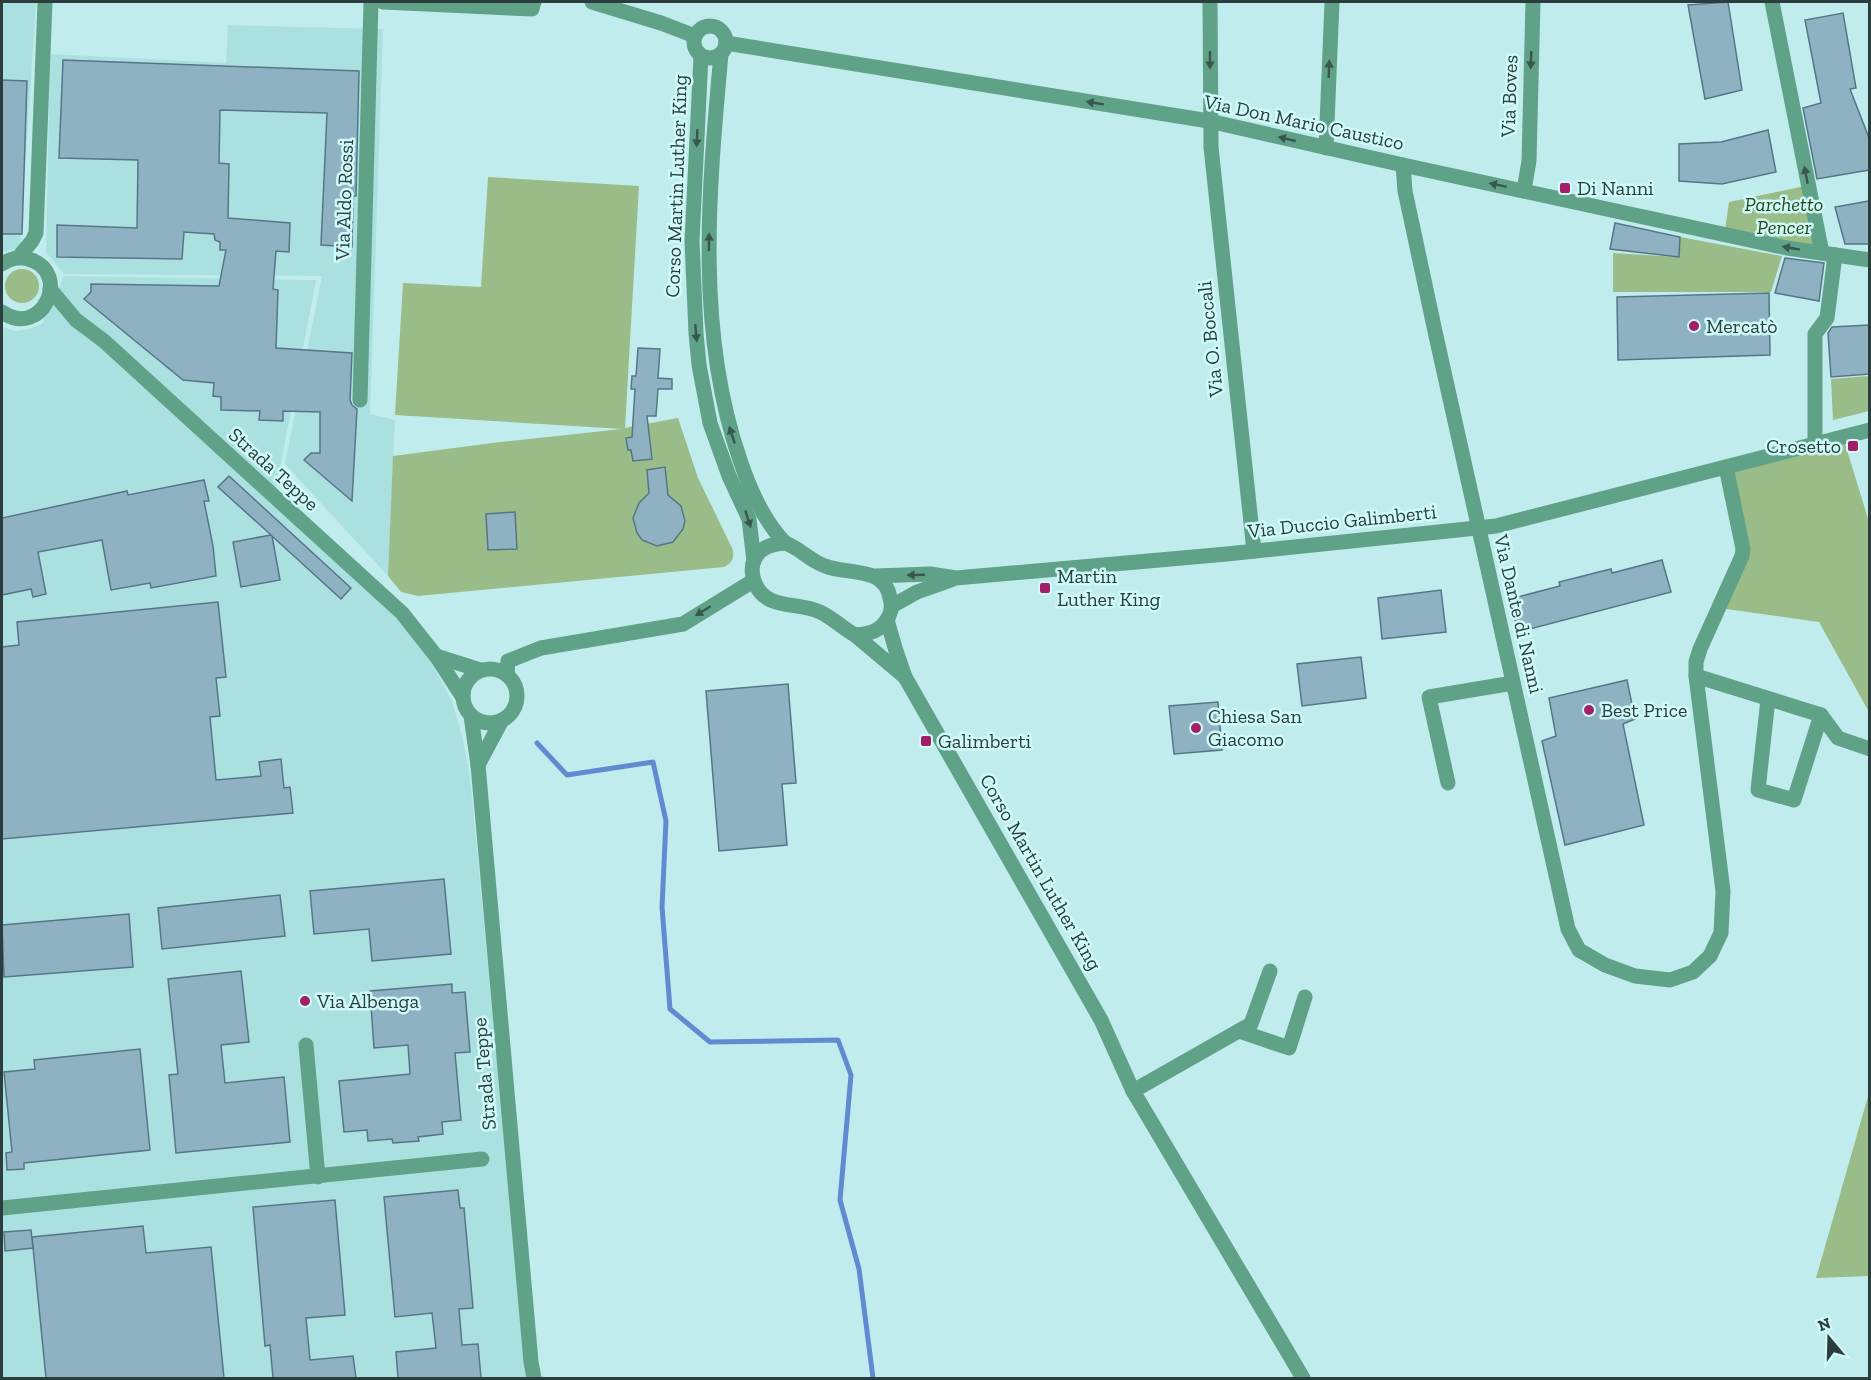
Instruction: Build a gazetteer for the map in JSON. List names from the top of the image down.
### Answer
{
  "streets": {
    "street": [
      "Via Boves",
      "Via Don Mario Caustico",
      "Corso Martin Luther King",
      "Via Aldo Rossi",
      "Via O. Boccali",
      "Strada Teppe",
      "Via Duccio Galimberti",
      "Via Dante di Nanni"
    ]
  },
  "crossings": [
    ["Via Boves", "Via Don Mario Caustico"],
    ["Via Don Mario Caustico", "Corso Martin Luther King"],
    ["Via Don Mario Caustico", "Via O. Boccali"],
    ["Via Don Mario Caustico", "Via Dante di Nanni"],
    ["Corso Martin Luther King", "Via Duccio Galimberti"],
    ["Via O. Boccali", "Via Duccio Galimberti"],
    ["Via Duccio Galimberti", "Via Dante di Nanni"]
  ],
  "one_way": ["Via Boves", "Via Don Mario Caustico"],
  "parks": ["Parchetto Pencer"],
  "places": {
    "transit": [
      "Di Nanni",
      "Crosetto",
      "Martin Luther King",
      "Galimberti"
    ],
    "other": [
      "Mercatò",
      "Best Price",
      "Chiesa San Giacomo",
      "Via Albenga"
    ]
  },
  "north": "top"
}
